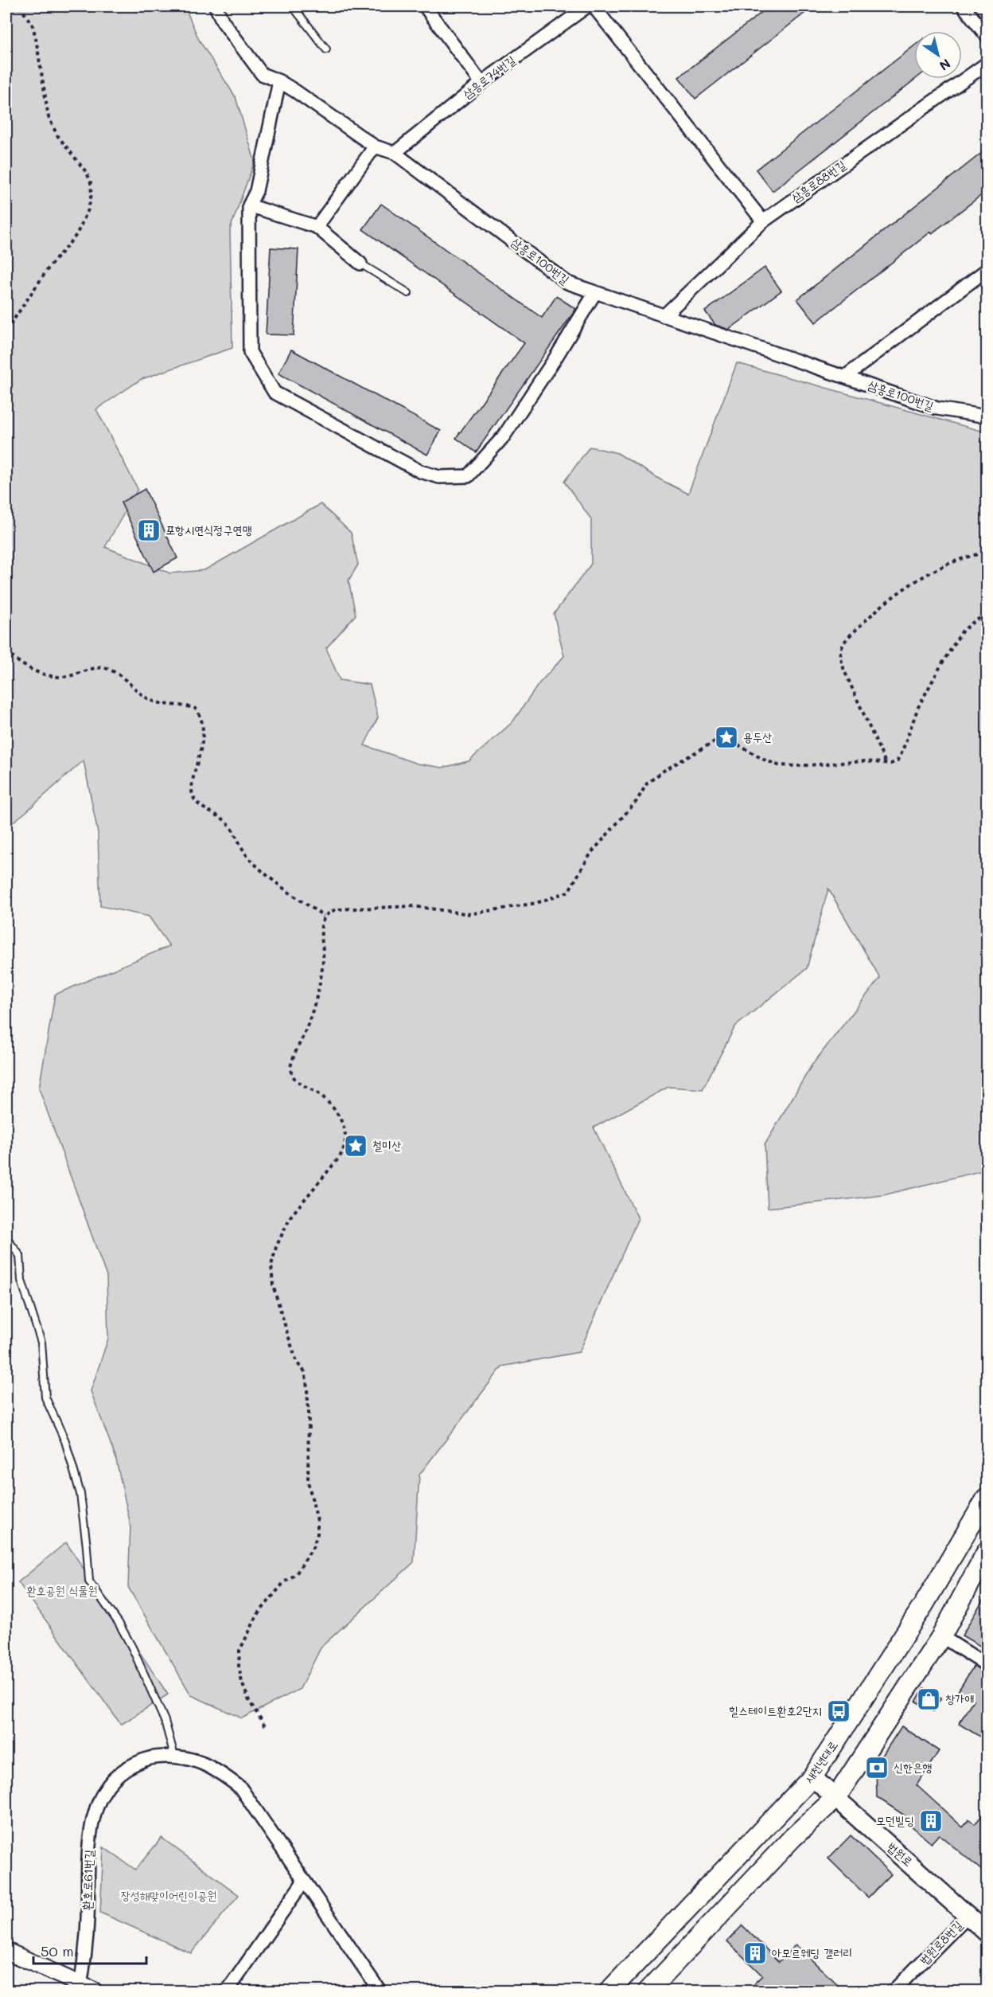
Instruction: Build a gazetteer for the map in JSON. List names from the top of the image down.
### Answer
{
  "streets": {
    "main road": ["새천년대로", "법원로"],
    "street": [
      "삼흥로74번길",
      "삼흥로88번길",
      "삼흥로100번길",
      "환호로61번길",
      "법원로8번길"
    ]
  },
  "crossings": [
    ["삼흥로74번길", "삼흥로100번길"],
    ["삼흥로88번길", "삼흥로100번길"],
    ["새천년대로", "법원로"],
    ["법원로", "법원로8번길"]
  ],
  "parks": ["환호공원 식물원", "장성해맞이어린이공원"],
  "places": {
    "building": ["포항시연식정구연맹", "모던빌딩", "아모르웨딩 갤러리"],
    "place": ["용두산", "철미산"],
    "shop": ["창가애"],
    "bus stop": ["힐스테이트환호2단지"],
    "bank": ["신한은행"]
  },
  "scale_bar": "50 m",
  "north": "bottom right"
}
